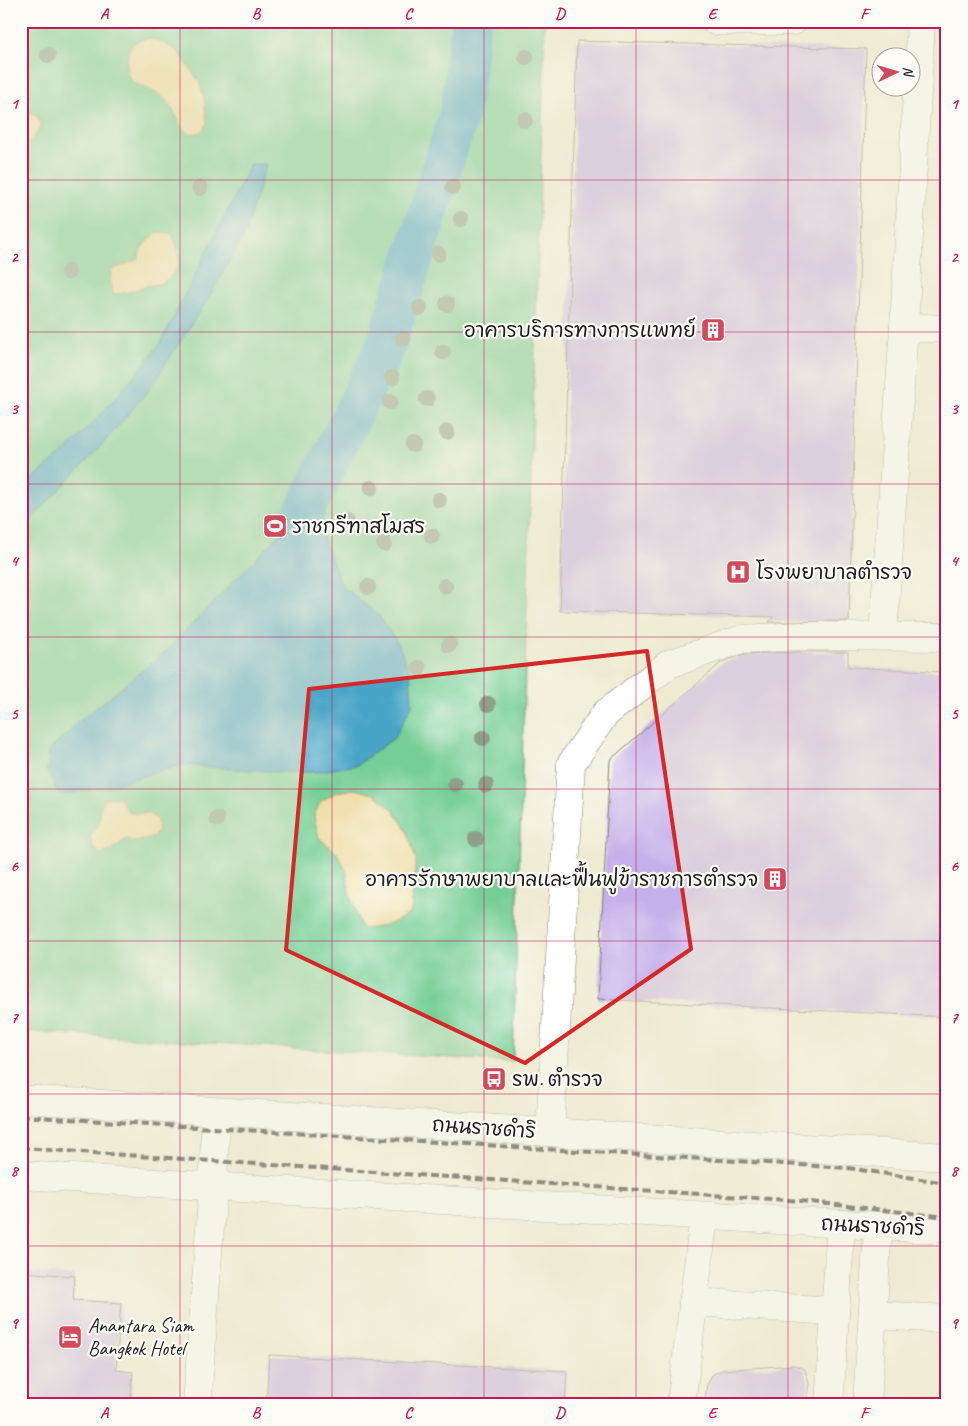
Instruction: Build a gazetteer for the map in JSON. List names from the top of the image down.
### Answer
{
  "streets": {
    "main road": ["ถนนราชดำริ"]
  },
  "places": {
    "building": ["อาคารบริการทางการแพทย์", "อาคารรักษาพยาบาลและฟื้นฟูข้าราชการตำรวจ"],
    "sports": ["ราชกรีฑาสโมสร"],
    "hospital": ["โรงพยาบาลตำรวจ"],
    "bus stop": ["รพ. ตำรวจ"],
    "hotel": ["Anantara Siam Bangkok Hotel"]
  },
  "north": "right",
  "grid": {
    "columns": [
      "A",
      "B",
      "C",
      "D",
      "E",
      "F"
    ],
    "rows": [
      "1",
      "2",
      "3",
      "4",
      "5",
      "6",
      "7",
      "8",
      "9"
    ]
  }
}
